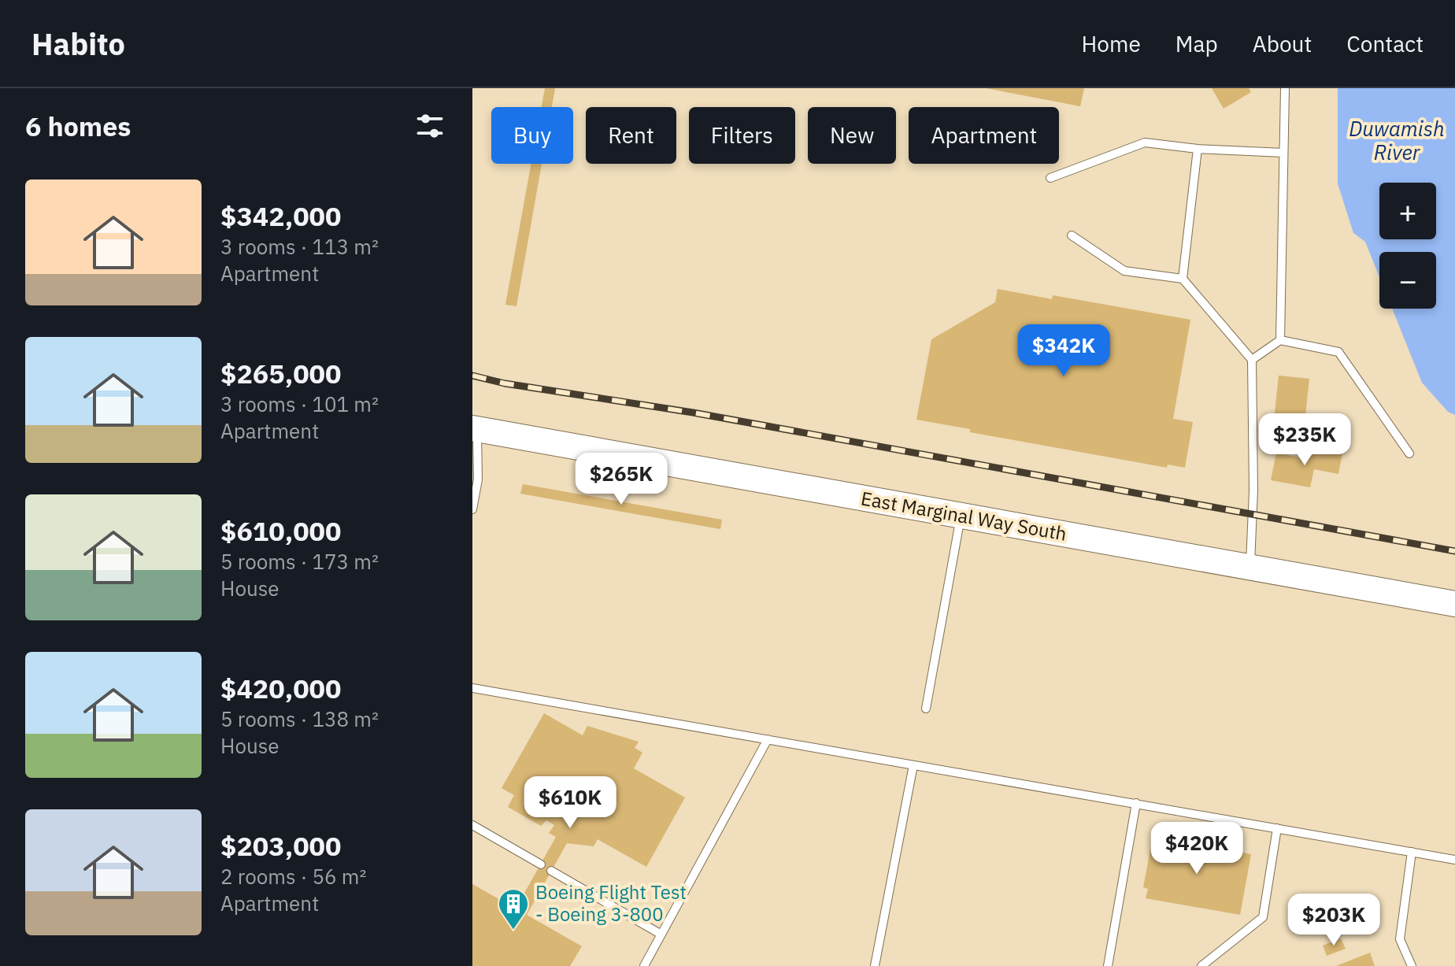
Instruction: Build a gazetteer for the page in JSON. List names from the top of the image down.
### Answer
{
  "streets": {
    "main road": ["East Marginal Way South"]
  },
  "water": ["Duwamish River"],
  "places": {
    "building": ["Boeing Flight Test - Boeing 3-800"]
  },
  "page": {
    "header": "Habito",
    "nav": [
      "Home",
      "Map",
      "About",
      "Contact"
    ],
    "heading": "6 homes",
    "chip": [
      "Buy",
      "Rent",
      "Filters",
      "New",
      "Apartment"
    ],
    "list": [
      {
        "name": "$342,000",
        "note": "3 rooms · 113 m² · Apartment"
      },
      {
        "name": "$265,000",
        "note": "3 rooms · 101 m² · Apartment"
      },
      {
        "name": "$610,000",
        "note": "5 rooms · 173 m² · House"
      },
      {
        "name": "$420,000",
        "note": "5 rooms · 138 m² · House"
      },
      {
        "name": "$203,000",
        "note": "2 rooms · 56 m² · Apartment"
      }
    ],
    "map_buttons": ["+", "−"],
    "price": [
      "$342K",
      "$235K",
      "$265K",
      "$610K",
      "$420K",
      "$203K"
    ]
  }
}
